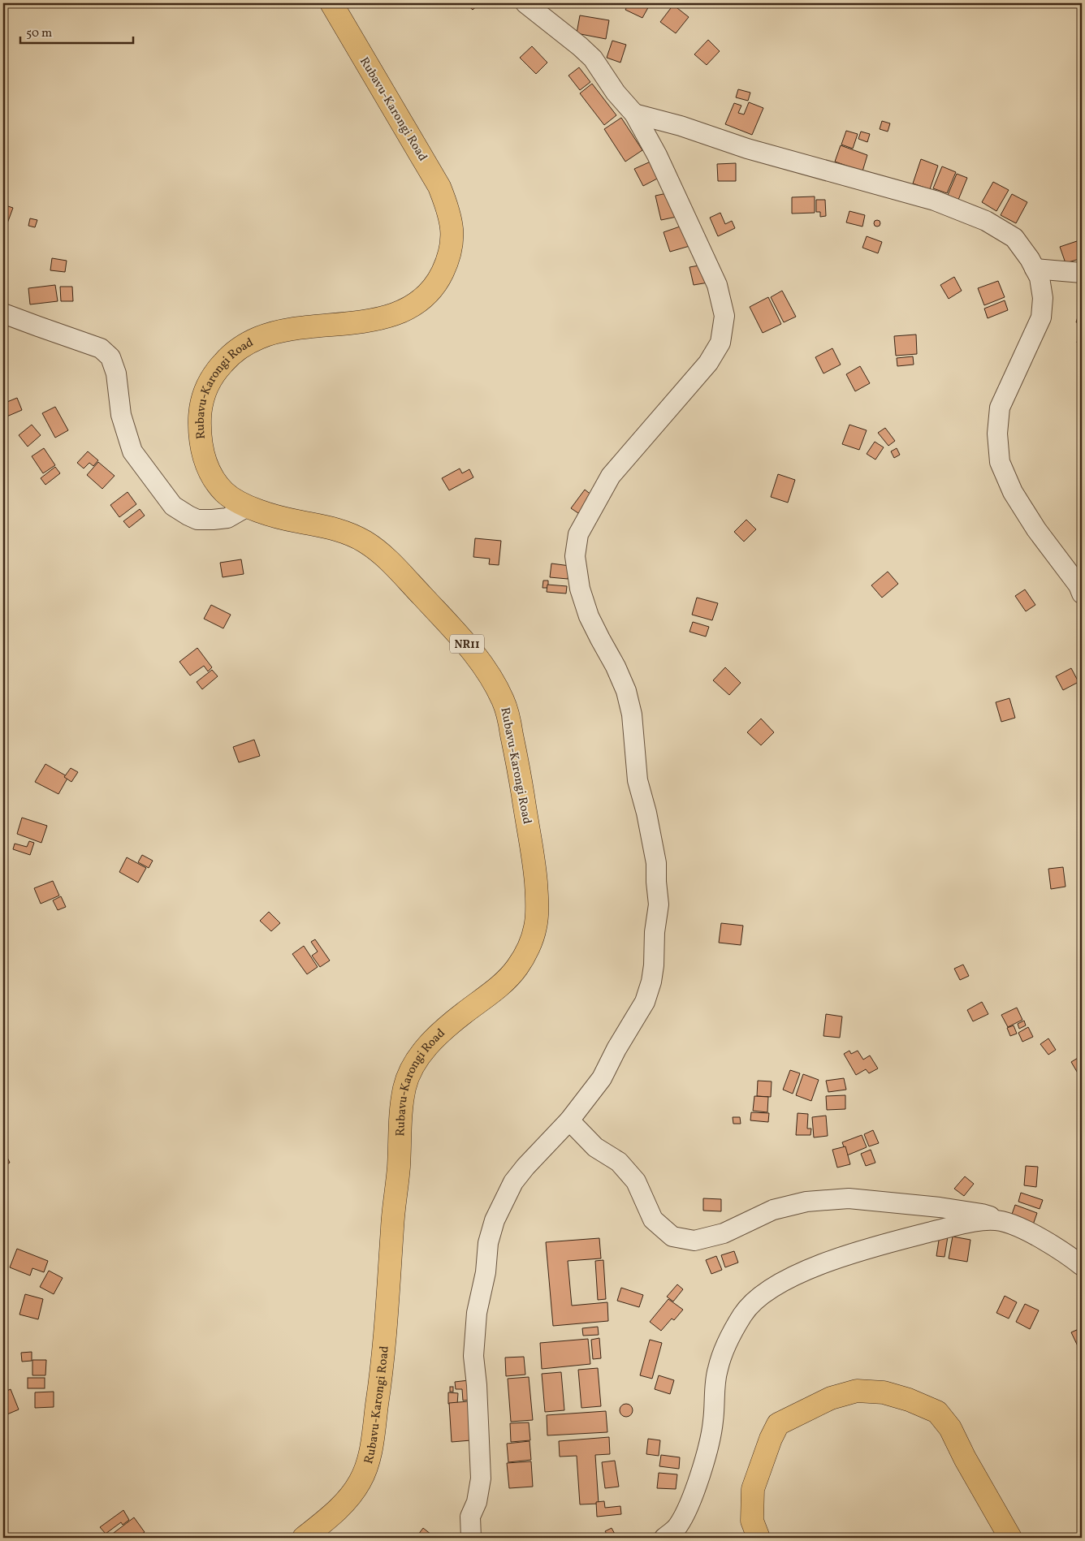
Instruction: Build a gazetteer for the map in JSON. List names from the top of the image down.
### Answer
{
  "streets": {
    "main road": ["Rubavu-Karongi Road", "NR11"]
  },
  "scale_bar": "50 m"
}
